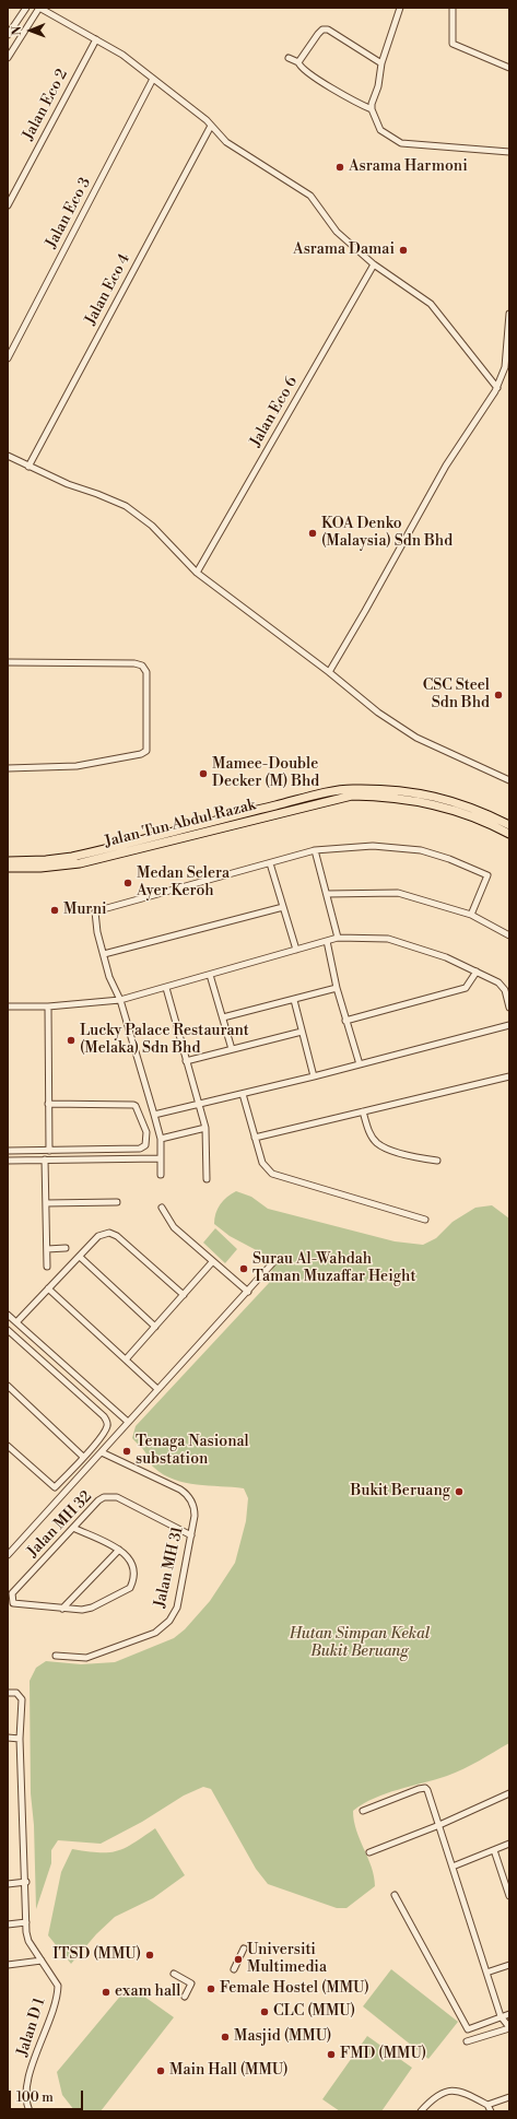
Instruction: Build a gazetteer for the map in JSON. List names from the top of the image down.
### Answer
{
  "streets": {
    "highway": ["Jalan Tun Abdul Razak"],
    "street": [
      "Jalan Eco 2",
      "Jalan Eco 3",
      "Jalan Eco 4",
      "Jalan Eco 6",
      "Jalan MH 32",
      "Jalan MH 31",
      "Jalan D 1"
    ]
  },
  "crossings": [
    ["Jalan MH 32", "Jalan MH 31"]
  ],
  "parks": ["Hutan Simpan Kekal Bukit Beruang"],
  "places": [
    "Asrama Harmoni",
    "Asrama Damai",
    "KOA Denko (Malaysia) Sdn Bhd",
    "CSC Steel Sdn Bhd",
    "Mamee-Double Decker (M) Bhd",
    "Medan Selera Ayer Keroh",
    "Murni",
    "Lucky Palace Restaurant (Melaka) Sdn Bhd",
    "Surau Al-Wahdah Taman Muzaffar Height",
    "Tenaga Nasional substation",
    "Bukit Beruang",
    "ITSD (MMU)",
    "Universiti Multimedia",
    "Female Hostel (MMU)",
    "exam hall",
    "CLC (MMU)",
    "Masjid (MMU)",
    "FMD (MMU)",
    "Main Hall (MMU)"
  ],
  "scale_bar": "100 m",
  "north": "left"
}
